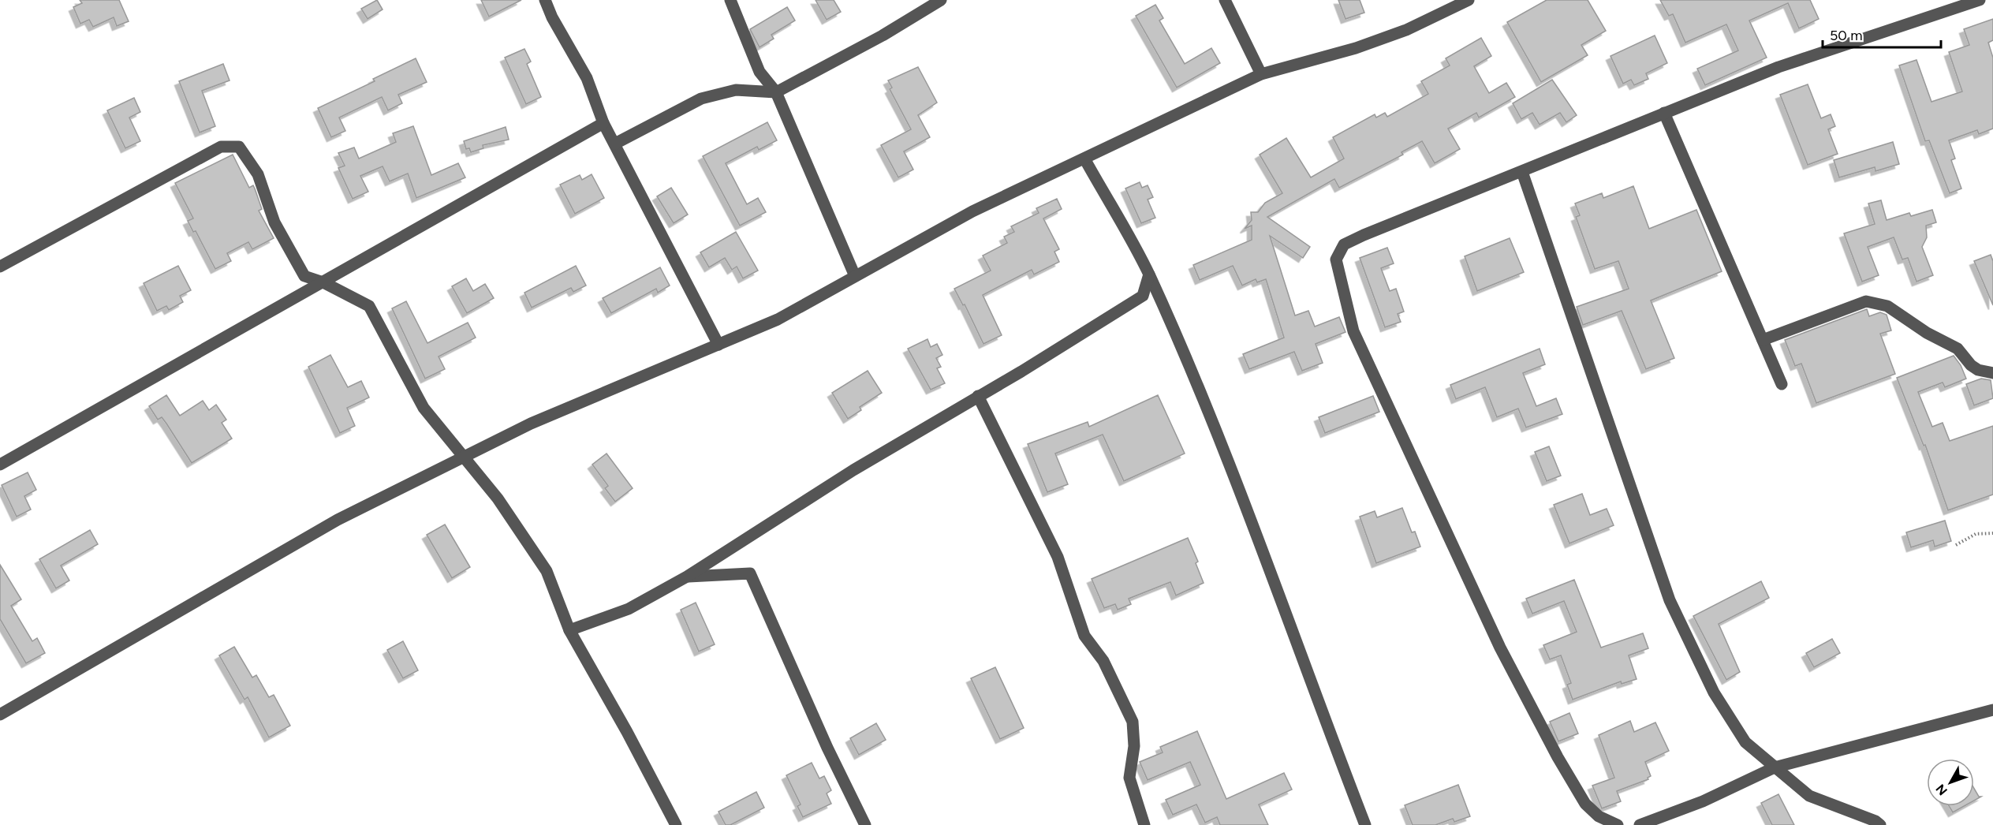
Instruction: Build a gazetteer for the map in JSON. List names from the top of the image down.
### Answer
{
  "scale_bar": "50 m",
  "north": "bottom left"
}
